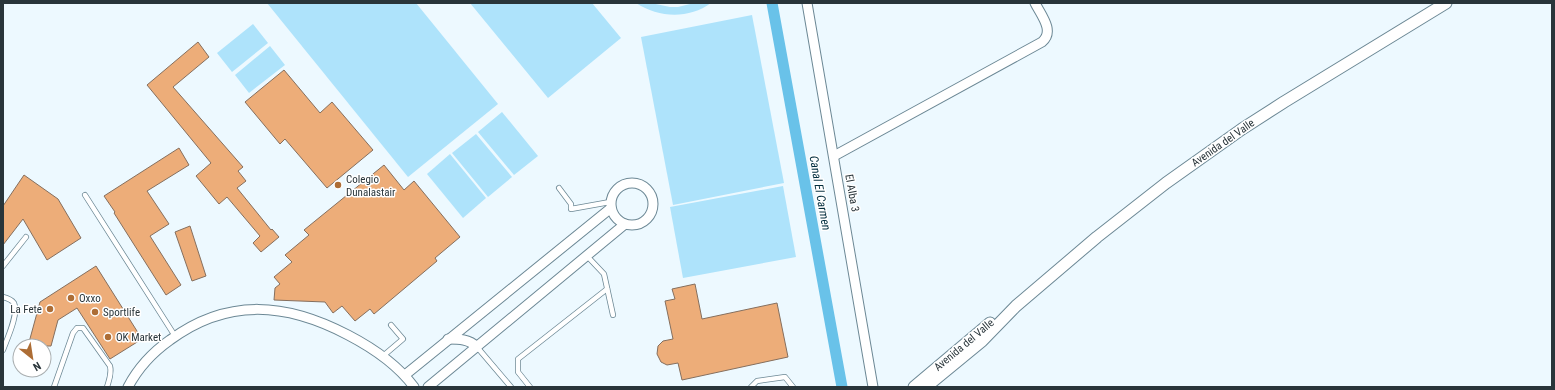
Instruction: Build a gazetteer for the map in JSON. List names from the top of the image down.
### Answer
{
  "streets": {
    "street": ["Avenida del Valle", "El Alba 3"]
  },
  "water": ["Canal El Carmen"],
  "places": [
    "Colegio Dunalastair",
    "Oxxo",
    "La Fete",
    "Sportlife",
    "OK Market"
  ],
  "north": "bottom right"
}
